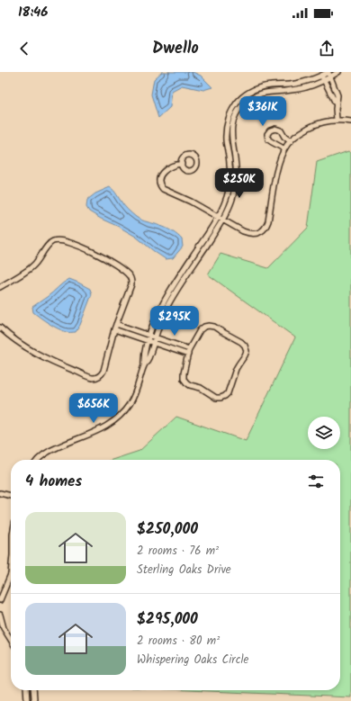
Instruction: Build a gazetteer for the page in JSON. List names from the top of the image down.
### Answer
{
  "page": {
    "status": "18:46",
    "header": "Dwello",
    "price": [
      "$361K",
      "$250K",
      "$295K",
      "$656K"
    ],
    "heading": "4 homes",
    "list": [
      {
        "name": "$250,000",
        "note": "2 rooms · 76 m² · Sterling Oaks Drive"
      },
      {
        "name": "$295,000",
        "note": "2 rooms · 80 m² · Whispering Oaks Circle"
      }
    ]
  }
}
